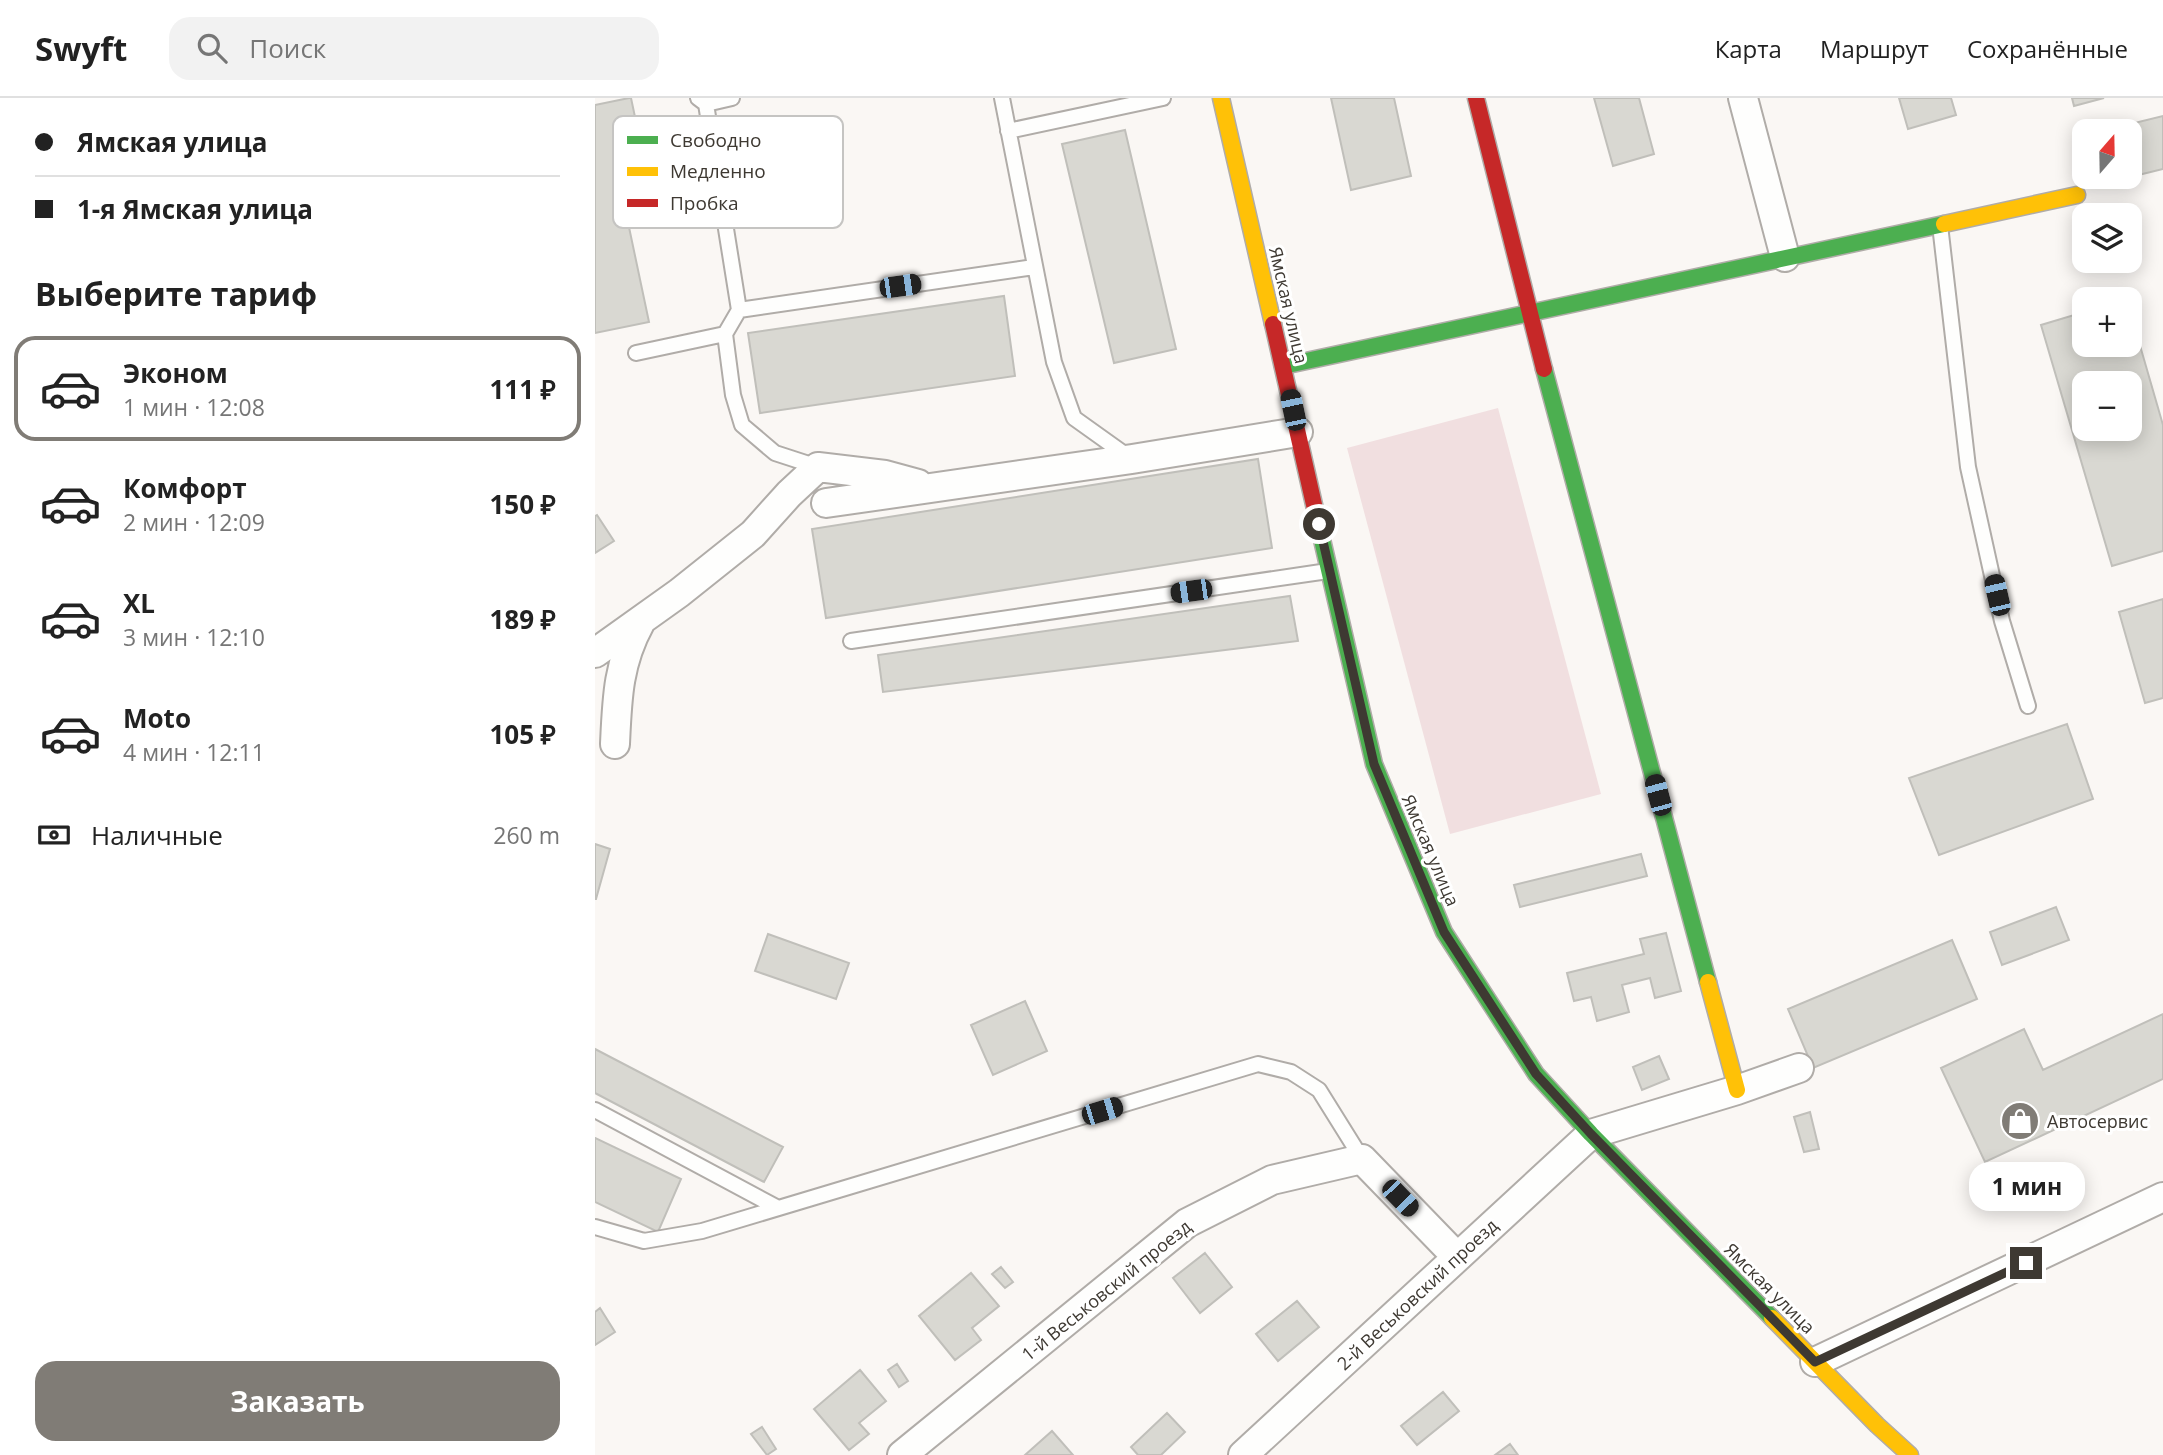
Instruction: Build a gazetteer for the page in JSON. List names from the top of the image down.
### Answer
{
  "streets": {
    "street": ["Ямская улица", "1-й Веськовский проезд", "2-й Веськовский проезд"]
  },
  "crossings": [
    ["Ямская улица", "2-й Веськовский проезд"]
  ],
  "places": {
    "shop": ["Автосервис"]
  },
  "legend": ["Свободно", "Медленно", "Пробка"],
  "north": "top",
  "page": {
    "header": "Swyft",
    "search": "Поиск",
    "nav": ["Карта", "Маршрут", "Сохранённые"],
    "banner": ["Ямская улица", "1-я Ямская улица"],
    "map_buttons": ["+", "−"],
    "heading": "Выберите тариф",
    "list": [
      {
        "name": "Эконом",
        "note": "1 мин · 12:08",
        "value": "111 ₽"
      },
      {
        "name": "Комфорт",
        "note": "2 мин · 12:09",
        "value": "150 ₽"
      },
      {
        "name": "XL",
        "note": "3 мин · 12:10",
        "value": "189 ₽"
      },
      {
        "name": "Moto",
        "note": "4 мин · 12:11",
        "value": "105 ₽"
      }
    ],
    "pay": ["Наличные", "260 m"],
    "bubble": "1 мин",
    "buttons": "Заказать"
  }
}
